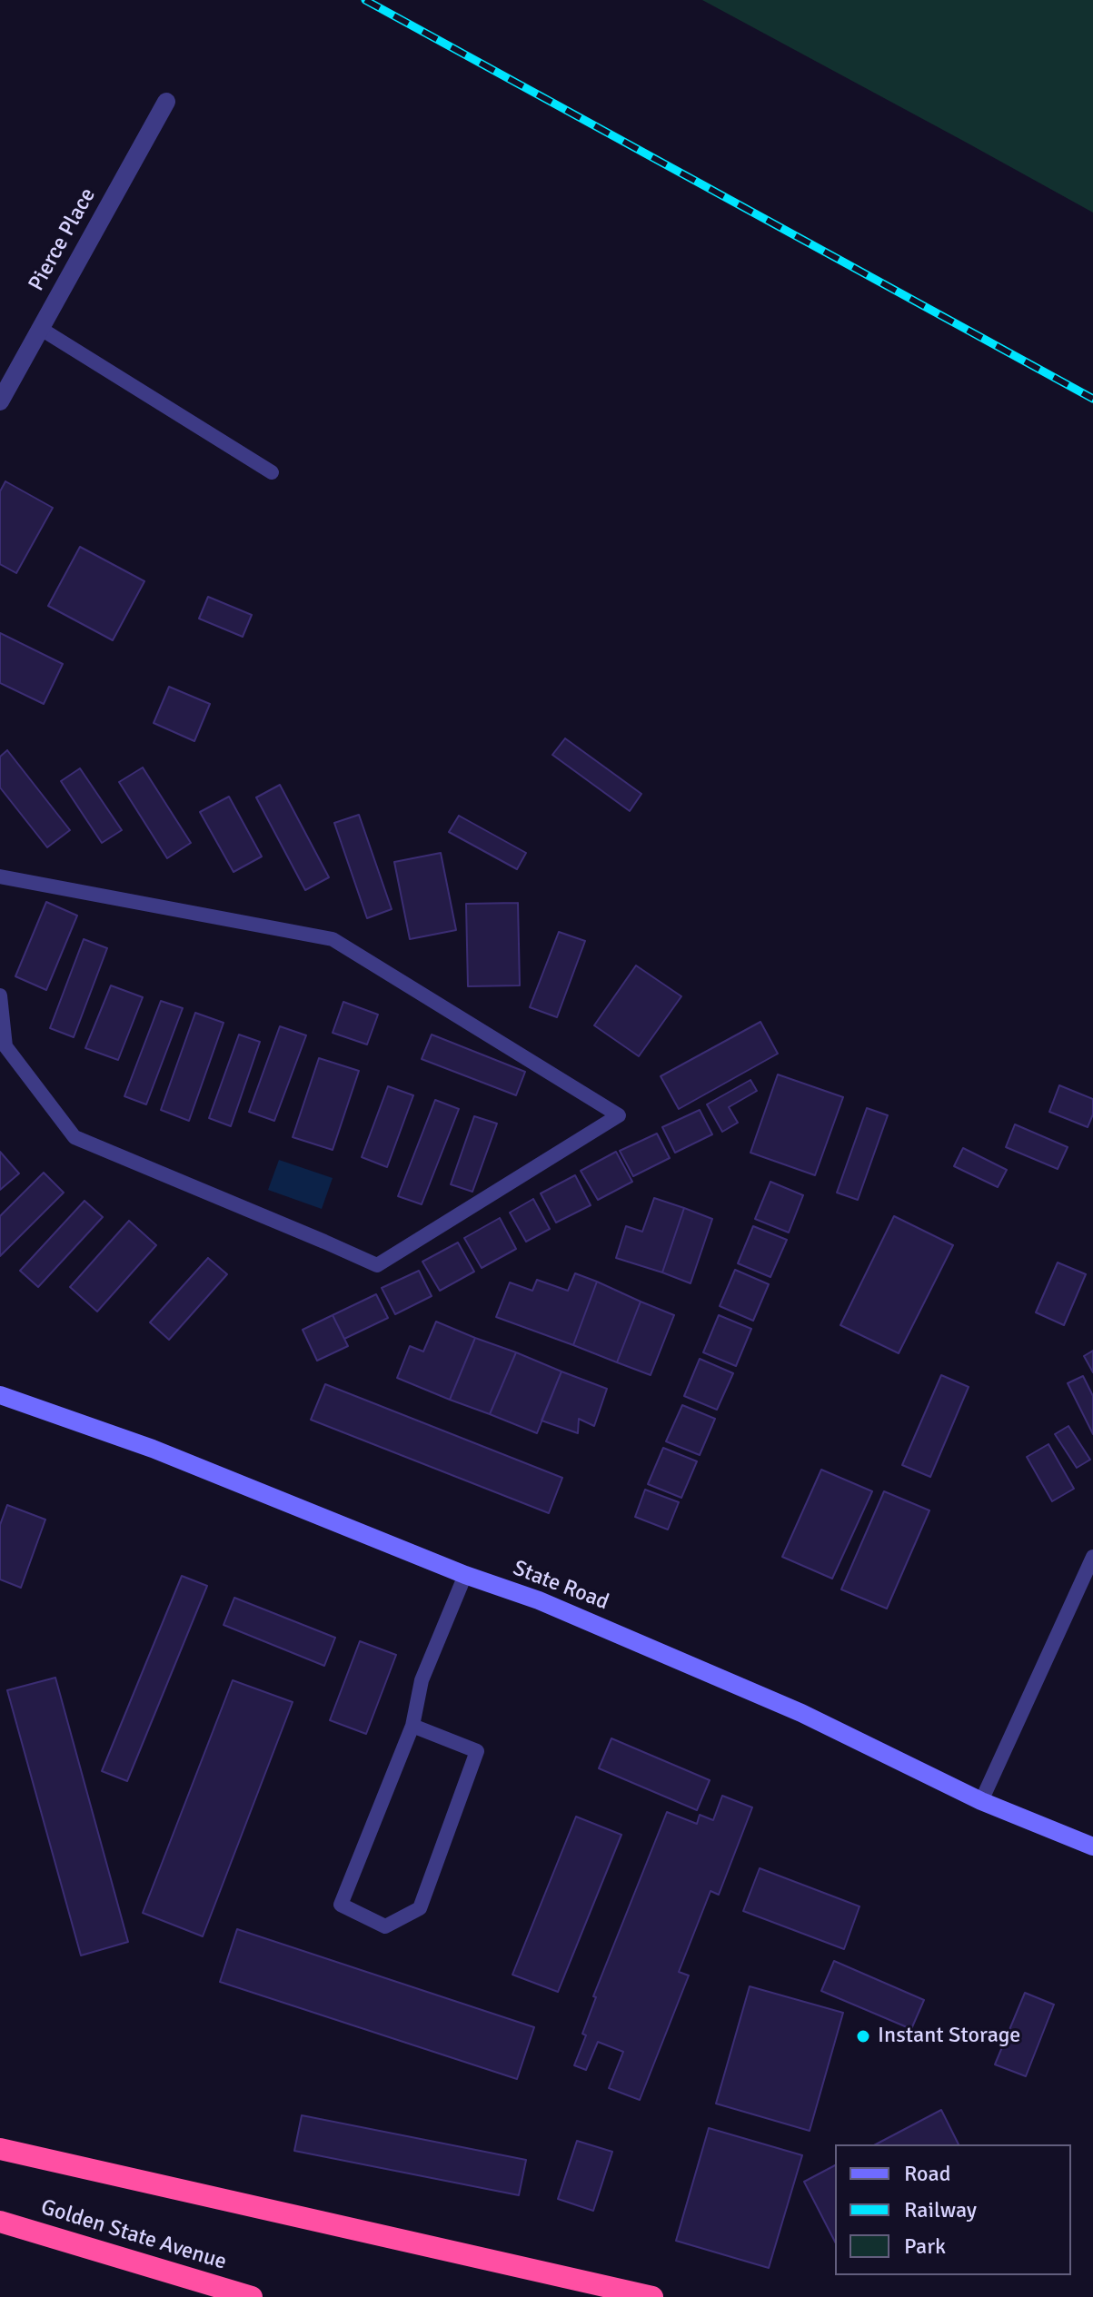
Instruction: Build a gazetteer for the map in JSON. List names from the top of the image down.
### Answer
{
  "streets": {
    "highway": ["Golden State Avenue"],
    "street": ["Pierce Place", "State Road"]
  },
  "places": ["Instant Storage"],
  "legend": ["Road", "Railway", "Park"]
}
